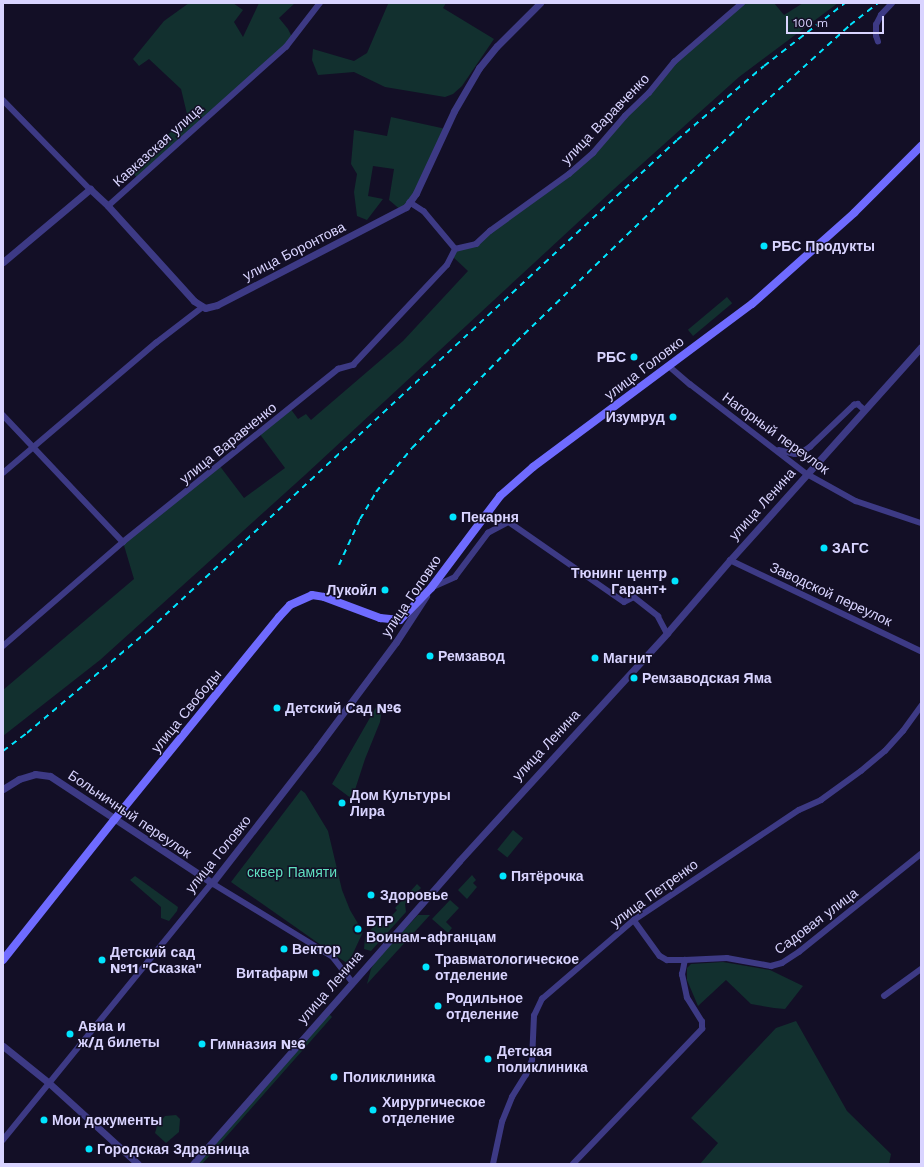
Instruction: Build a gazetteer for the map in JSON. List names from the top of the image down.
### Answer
{
  "streets": {
    "main road": ["улица Головко", "улица Свободы"],
    "street": [
      "улица Варавченко",
      "Кавказская улица",
      "улица Боронтова",
      "Нагорный переулок",
      "улица Ленина",
      "Заводской переулок",
      "Больничный переулок",
      "улица Петренко",
      "Садовая улица"
    ]
  },
  "crossings": [
    ["улица Головко", "Нагорный переулок"],
    ["улица Головко", "улица Свободы"],
    ["улица Головко", "Больничный переулок"],
    ["Нагорный переулок", "улица Ленина"],
    ["улица Ленина", "Заводской переулок"],
    ["улица Ленина", "Больничный переулок"],
    ["улица Свободы", "Больничный переулок"],
    ["улица Петренко", "Садовая улица"]
  ],
  "parks": ["сквер Памяти"],
  "places": [
    "РБС Продукты",
    "РБС",
    "Изумруд",
    "Пекарня",
    "ЗАГС",
    "Тюнинг центр Гарант+",
    "Лукойл",
    "Ремзавод",
    "Магнит",
    "Ремзаводская Яма",
    "Детский Сад №6",
    "Дом Культуры Лира",
    "Пятёрочка",
    "Здоровье",
    "БТР Воинам-афганцам",
    "Вектор",
    "Детский сад №11 \"Сказка\"",
    "Травматологическое отделение",
    "Витафарм",
    "Родильное отделение",
    "Авиа и ж/д билеты",
    "Гимназия №6",
    "Детская поликлиника",
    "Поликлиника",
    "Хирургическое отделение",
    "Мои документы",
    "Городская Здравница"
  ],
  "scale_bar": "100 m"
}
